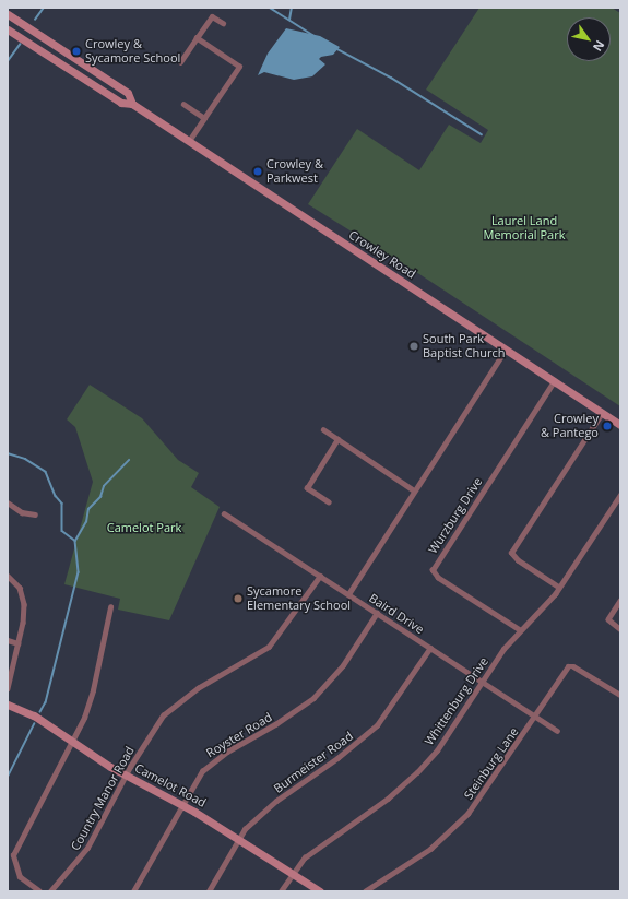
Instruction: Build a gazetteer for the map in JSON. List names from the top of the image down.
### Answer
{
  "streets": {
    "main road": ["Crowley Road", "Camelot Road"],
    "street": [
      "Wurzburg Drive",
      "Baird Drive",
      "Whittenburg Drive",
      "Royster Road",
      "Burmeister Road",
      "Steinburg Lane",
      "Country Manor Road"
    ]
  },
  "crossings": [
    ["Crowley Road", "Wurzburg Drive"],
    ["Wurzburg Drive", "Whittenburg Drive"],
    ["Baird Drive", "Whittenburg Drive"],
    ["Baird Drive", "Royster Road"],
    ["Baird Drive", "Burmeister Road"],
    ["Baird Drive", "Steinburg Lane"],
    ["Baird Drive", "Country Manor Road"],
    ["Whittenburg Drive", "Camelot Road"],
    ["Royster Road", "Camelot Road"],
    ["Burmeister Road", "Camelot Road"],
    ["Camelot Road", "Country Manor Road"]
  ],
  "parks": ["Laurel Land Memorial Park", "Camelot Park"],
  "places": [
    "Crowley & Sycamore School",
    "Crowley & Parkwest",
    "South Park Baptist Church",
    "Crowley & Pantego",
    "Sycamore Elementary School"
  ],
  "north": "bottom right"
}
